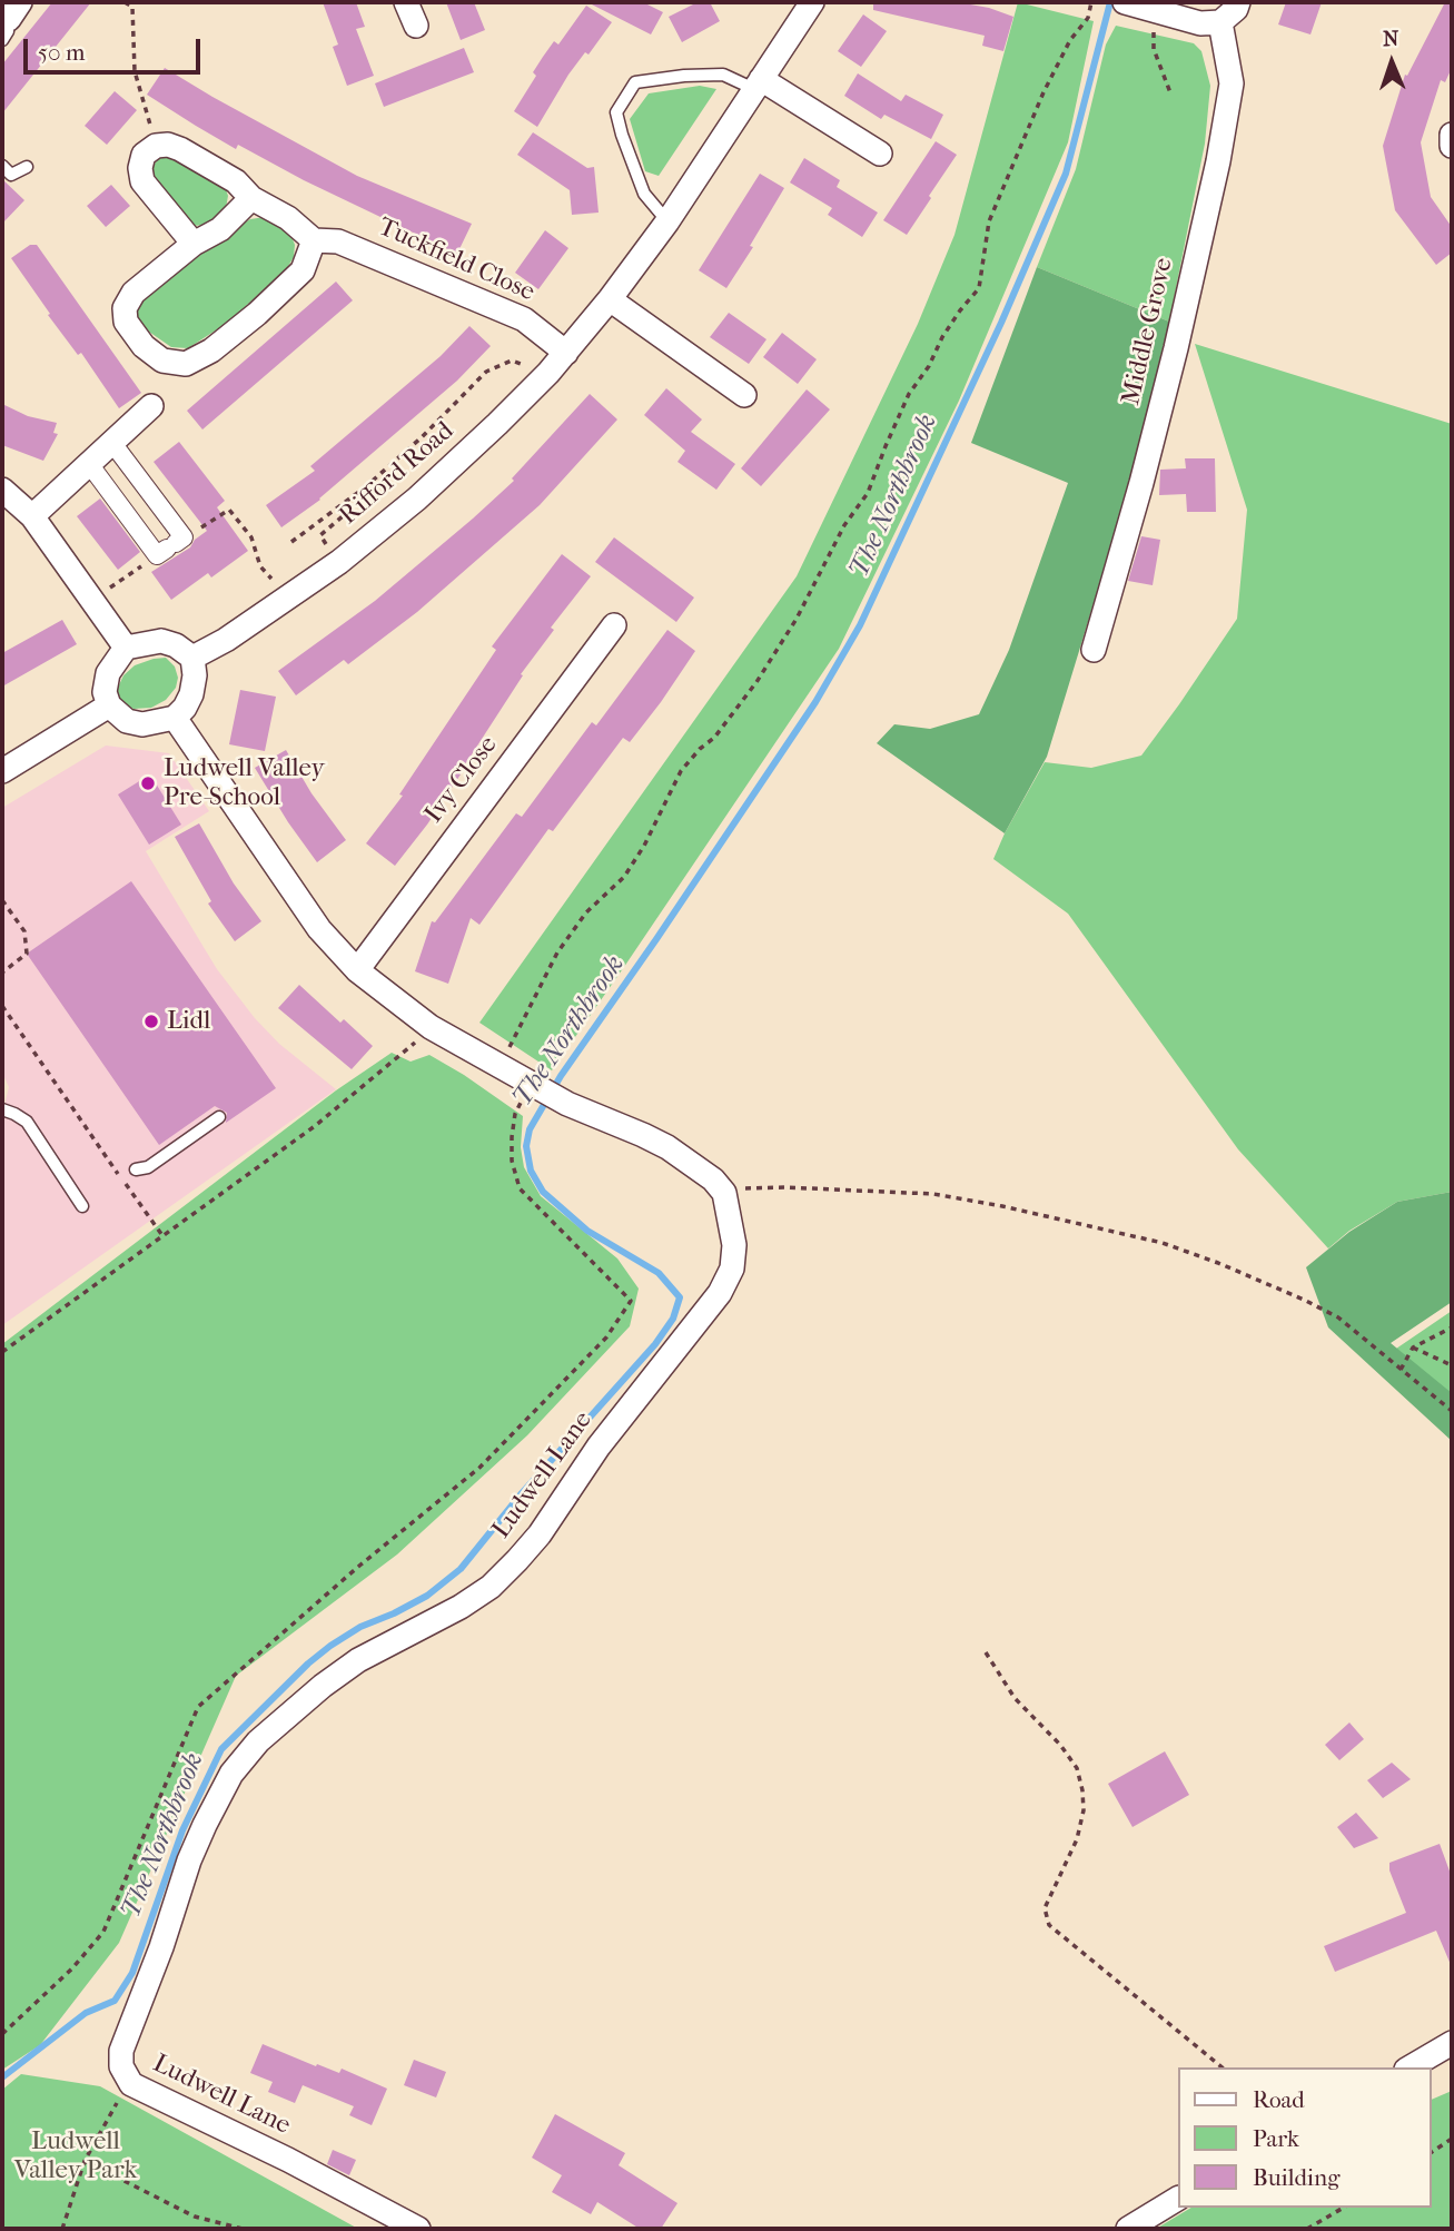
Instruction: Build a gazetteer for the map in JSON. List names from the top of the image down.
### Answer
{
  "streets": {
    "street": [
      "Tuckfield Close",
      "Middle Grove",
      "Rifford Road",
      "Ivy Close",
      "Ludwell Lane"
    ]
  },
  "crossings": [
    ["Tuckfield Close", "Rifford Road"]
  ],
  "water": ["The Northbrook"],
  "parks": ["Ludwell Valley Park"],
  "places": ["Ludwell Valley Pre-School", "Lidl"],
  "legend": ["Road", "Park", "Building"],
  "scale_bar": "50 m",
  "north": "top"
}
